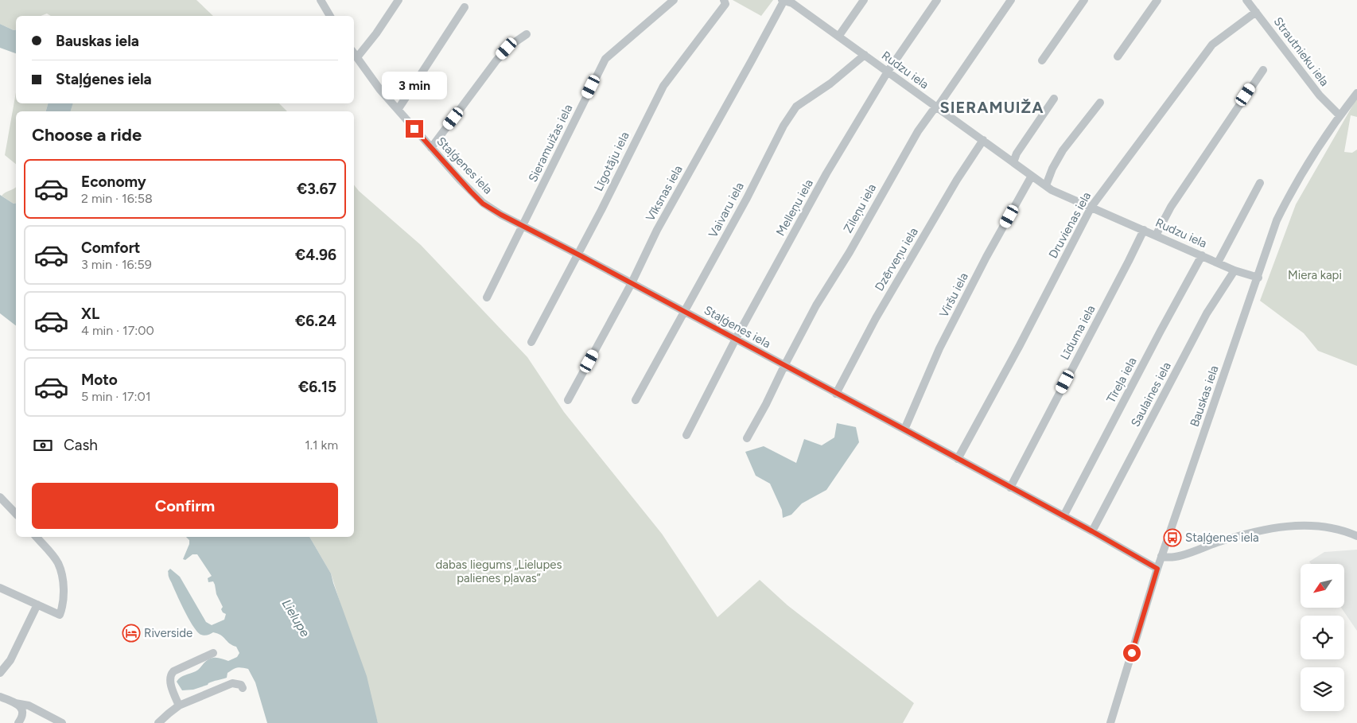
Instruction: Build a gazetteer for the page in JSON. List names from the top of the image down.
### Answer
{
  "streets": {
    "street": [
      "Strautnieku iela",
      "Rudzu iela",
      "Sieramuižas iela",
      "Līgotāju iela",
      "Staļģenes iela",
      "Vīksnas iela",
      "Melleņu iela",
      "Zileņu iela",
      "Vaivaru iela",
      "Druvienas iela",
      "Dzērveņu iela",
      "Viršu iela",
      "Līduma iela",
      "Tīreļa iela",
      "Saulaines iela",
      "Bauskas iela"
    ]
  },
  "crossings": [
    ["Strautnieku iela", "Druvienas iela"],
    ["Strautnieku iela", "Bauskas iela"],
    ["Rudzu iela", "Vīksnas iela"],
    ["Rudzu iela", "Melleņu iela"],
    ["Rudzu iela", "Zileņu iela"],
    ["Rudzu iela", "Vaivaru iela"],
    ["Rudzu iela", "Druvienas iela"],
    ["Rudzu iela", "Dzērveņu iela"],
    ["Rudzu iela", "Viršu iela"],
    ["Rudzu iela", "Līduma iela"],
    ["Rudzu iela", "Tīreļa iela"],
    ["Rudzu iela", "Saulaines iela"],
    ["Rudzu iela", "Bauskas iela"],
    ["Sieramuižas iela", "Staļģenes iela"],
    ["Līgotāju iela", "Staļģenes iela"],
    ["Staļģenes iela", "Vīksnas iela"],
    ["Staļģenes iela", "Melleņu iela"],
    ["Staļģenes iela", "Zileņu iela"],
    ["Staļģenes iela", "Vaivaru iela"],
    ["Staļģenes iela", "Druvienas iela"],
    ["Staļģenes iela", "Dzērveņu iela"],
    ["Staļģenes iela", "Viršu iela"],
    ["Staļģenes iela", "Līduma iela"],
    ["Staļģenes iela", "Tīreļa iela"],
    ["Staļģenes iela", "Saulaines iela"],
    ["Staļģenes iela", "Bauskas iela"]
  ],
  "districts": ["SIERAMUIŽA"],
  "water": ["Lielupe"],
  "parks": ["Miera kapi", "dabas liegums „Lielupes palienes pļavas”"],
  "places": {
    "bus stop": ["Staļģenes iela"],
    "hotel": ["Riverside"]
  },
  "north": "bottom left",
  "page": {
    "banner": ["Bauskas iela", "Staļģenes iela"],
    "bubble": "3 min",
    "heading": "Choose a ride",
    "list": [
      {
        "name": "Economy",
        "note": "2 min · 16:58",
        "value": "€3.67"
      },
      {
        "name": "Comfort",
        "note": "3 min · 16:59",
        "value": "€4.96"
      },
      {
        "name": "XL",
        "note": "4 min · 17:00",
        "value": "€6.24"
      },
      {
        "name": "Moto",
        "note": "5 min · 17:01",
        "value": "€6.15"
      }
    ],
    "pay": ["Cash", "1.1 km"],
    "buttons": "Confirm"
  }
}
